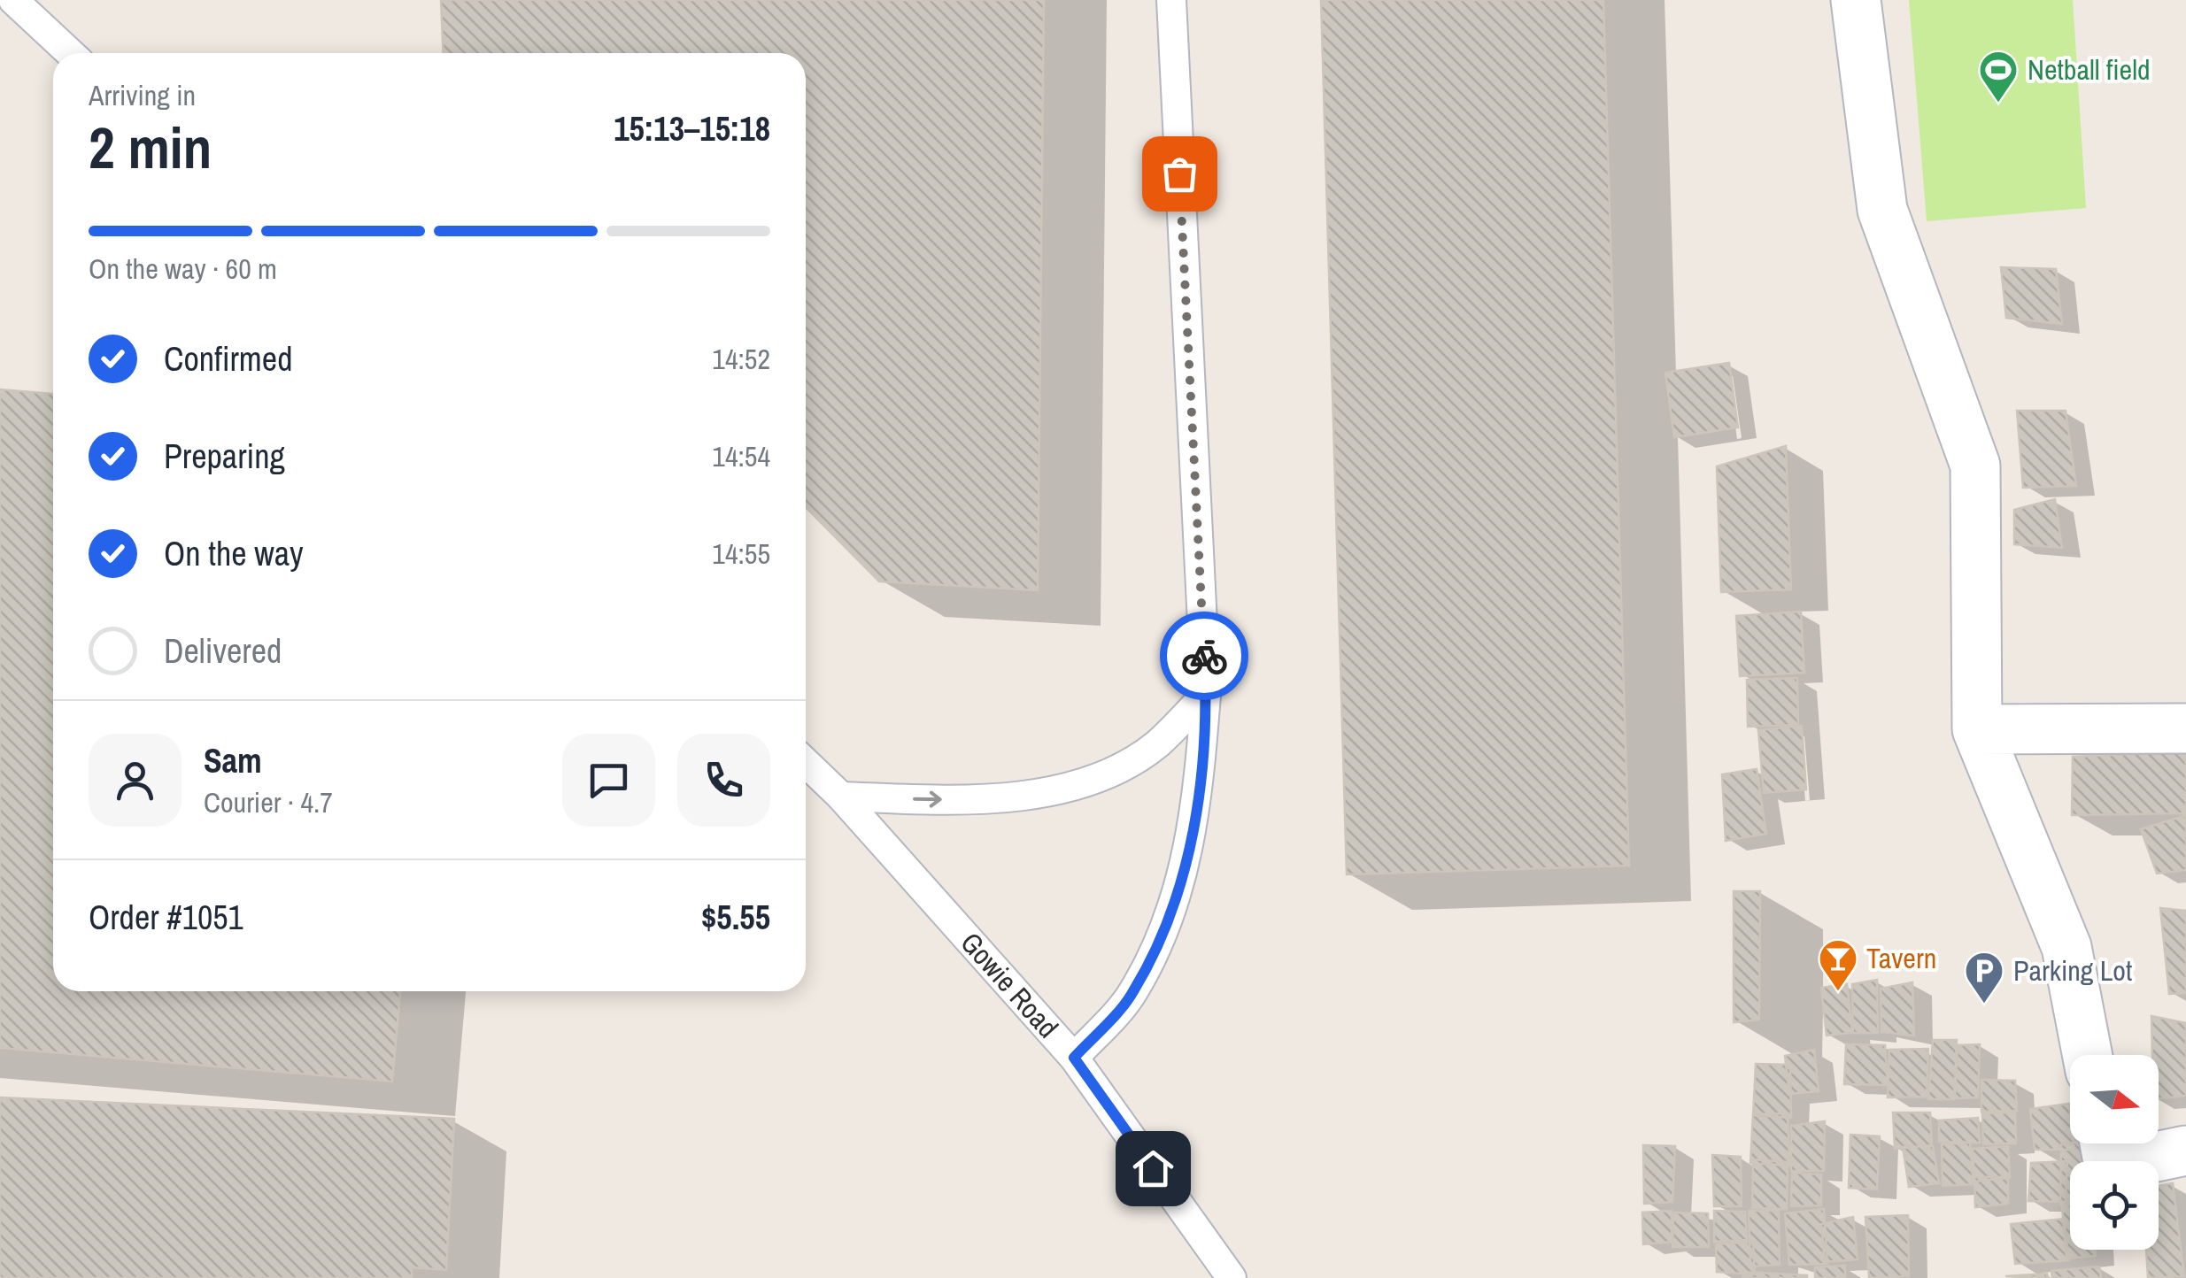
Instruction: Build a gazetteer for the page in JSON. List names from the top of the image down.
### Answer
{
  "streets": {
    "lane": ["Gowie Road"]
  },
  "places": {
    "sports": ["Netball field"],
    "bar": ["Tavern"],
    "parking": ["Parking Lot"]
  },
  "north": "right",
  "page": {
    "heading": ["2 min", "Arriving in", "15:13–15:18"],
    "panel": [
      "Sam",
      "Courier · 4.7",
      "Order #1051",
      "$5.55"
    ],
    "bar": "On the way · 60 m",
    "list": [
      ["Confirmed", "14:52"],
      ["Preparing", "14:54"],
      ["On the way", "14:55"],
      "Delivered"
    ]
  }
}
